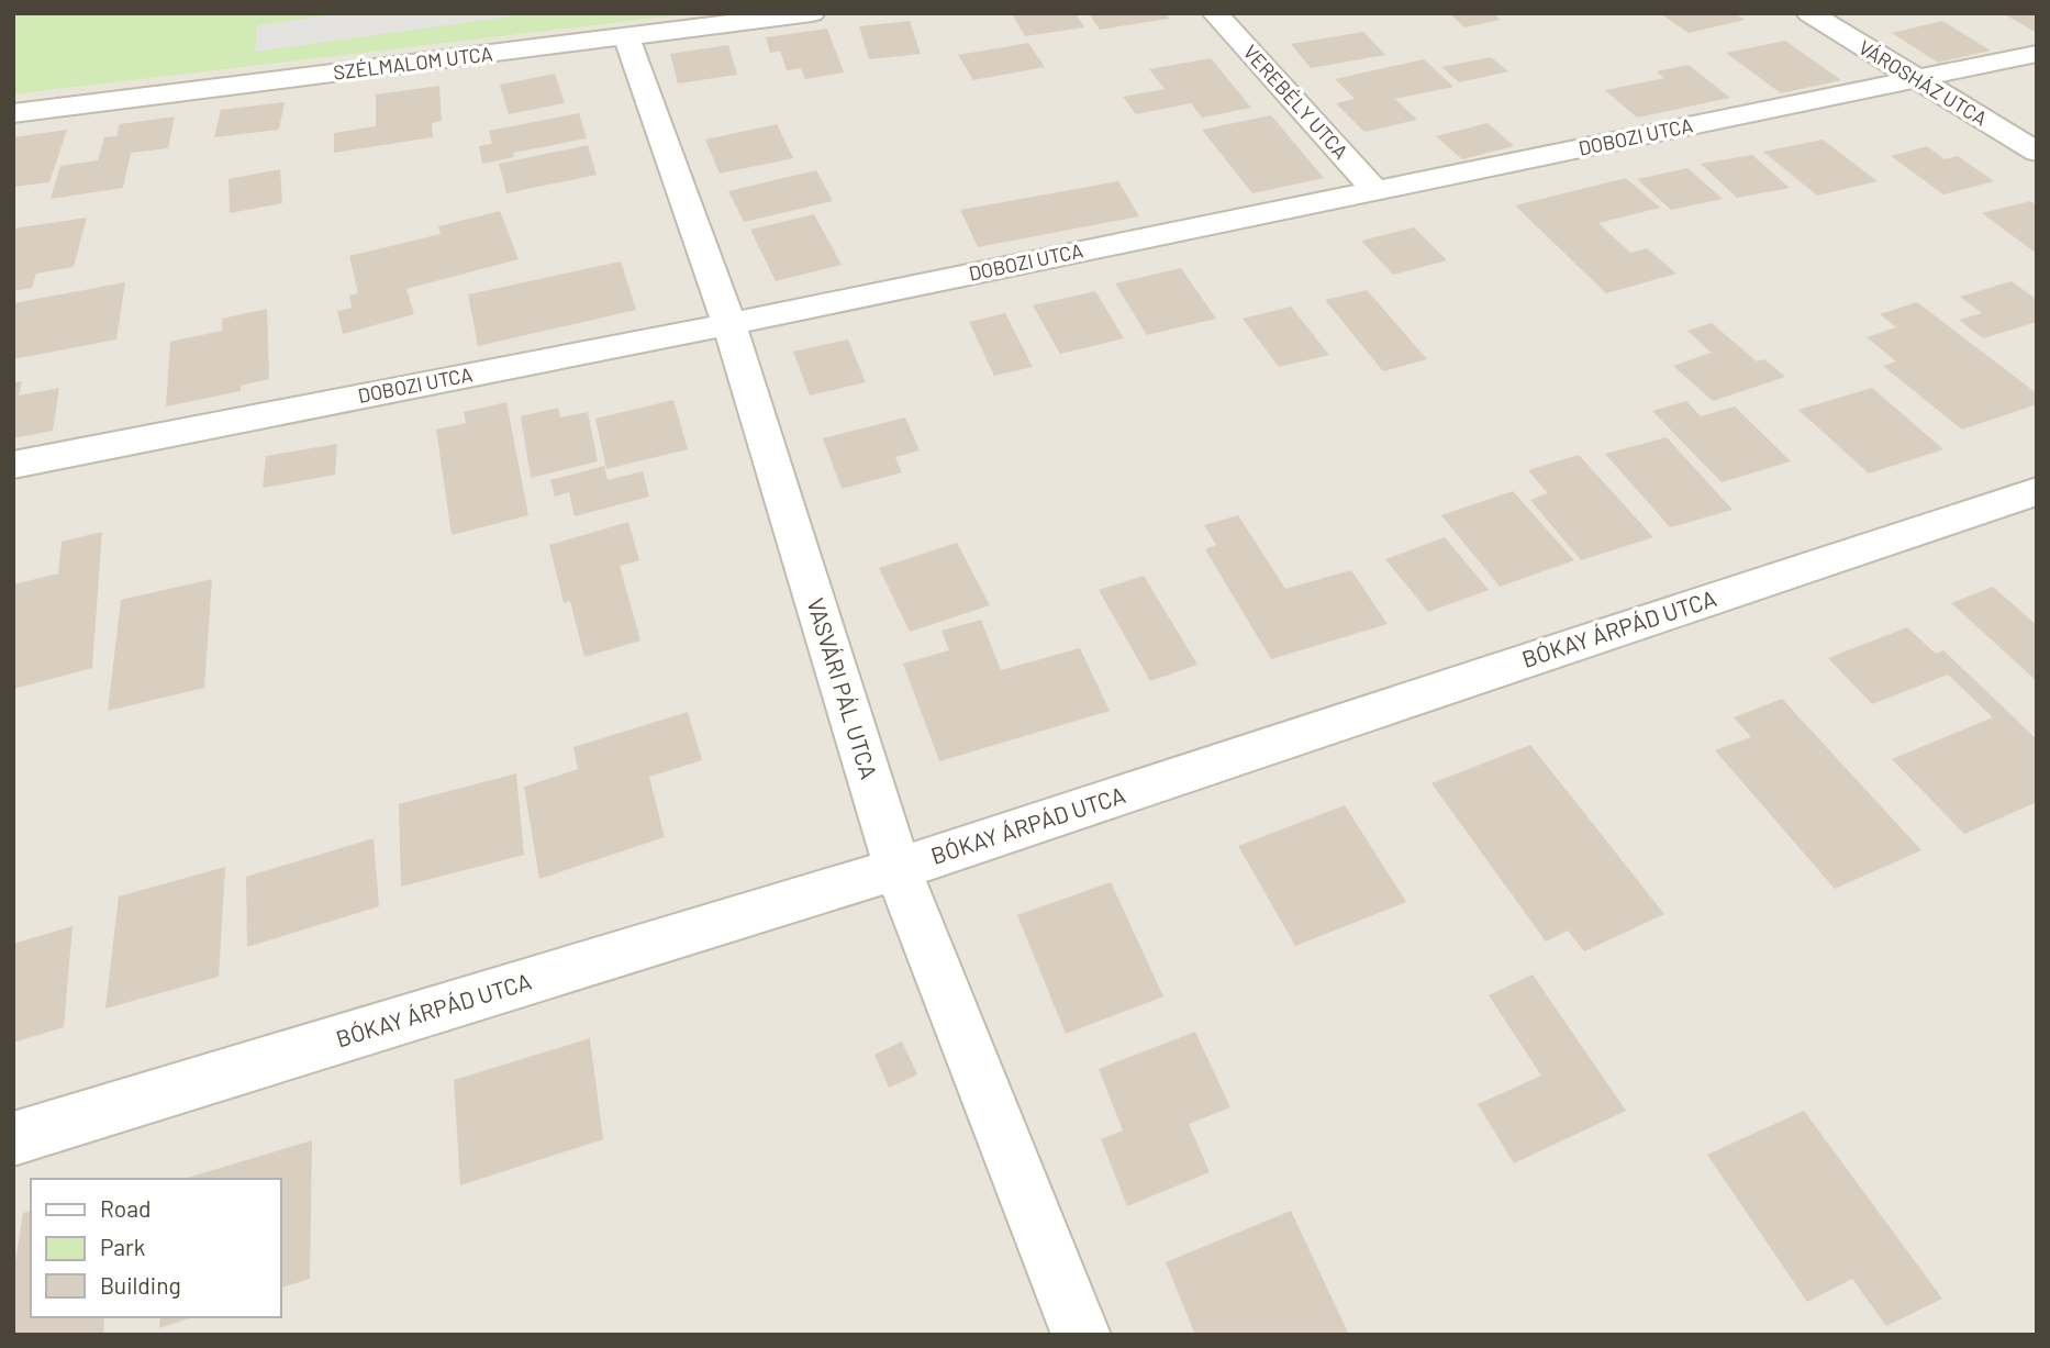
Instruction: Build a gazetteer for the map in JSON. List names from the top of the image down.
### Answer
{
  "streets": {
    "street": [
      "SZÉLMALOM UTCA",
      "VÁROSHÁZ UTCA",
      "VEREBÉLY UTCA",
      "DOBOZI UTCA",
      "BÓKAY ÁRPÁD UTCA",
      "VASVÁRI PÁL UTCA"
    ]
  },
  "crossings": [
    ["SZÉLMALOM UTCA", "VASVÁRI PÁL UTCA"],
    ["VÁROSHÁZ UTCA", "DOBOZI UTCA"],
    ["VEREBÉLY UTCA", "DOBOZI UTCA"],
    ["DOBOZI UTCA", "VASVÁRI PÁL UTCA"],
    ["BÓKAY ÁRPÁD UTCA", "VASVÁRI PÁL UTCA"]
  ],
  "legend": ["Road", "Park", "Building"]
}
